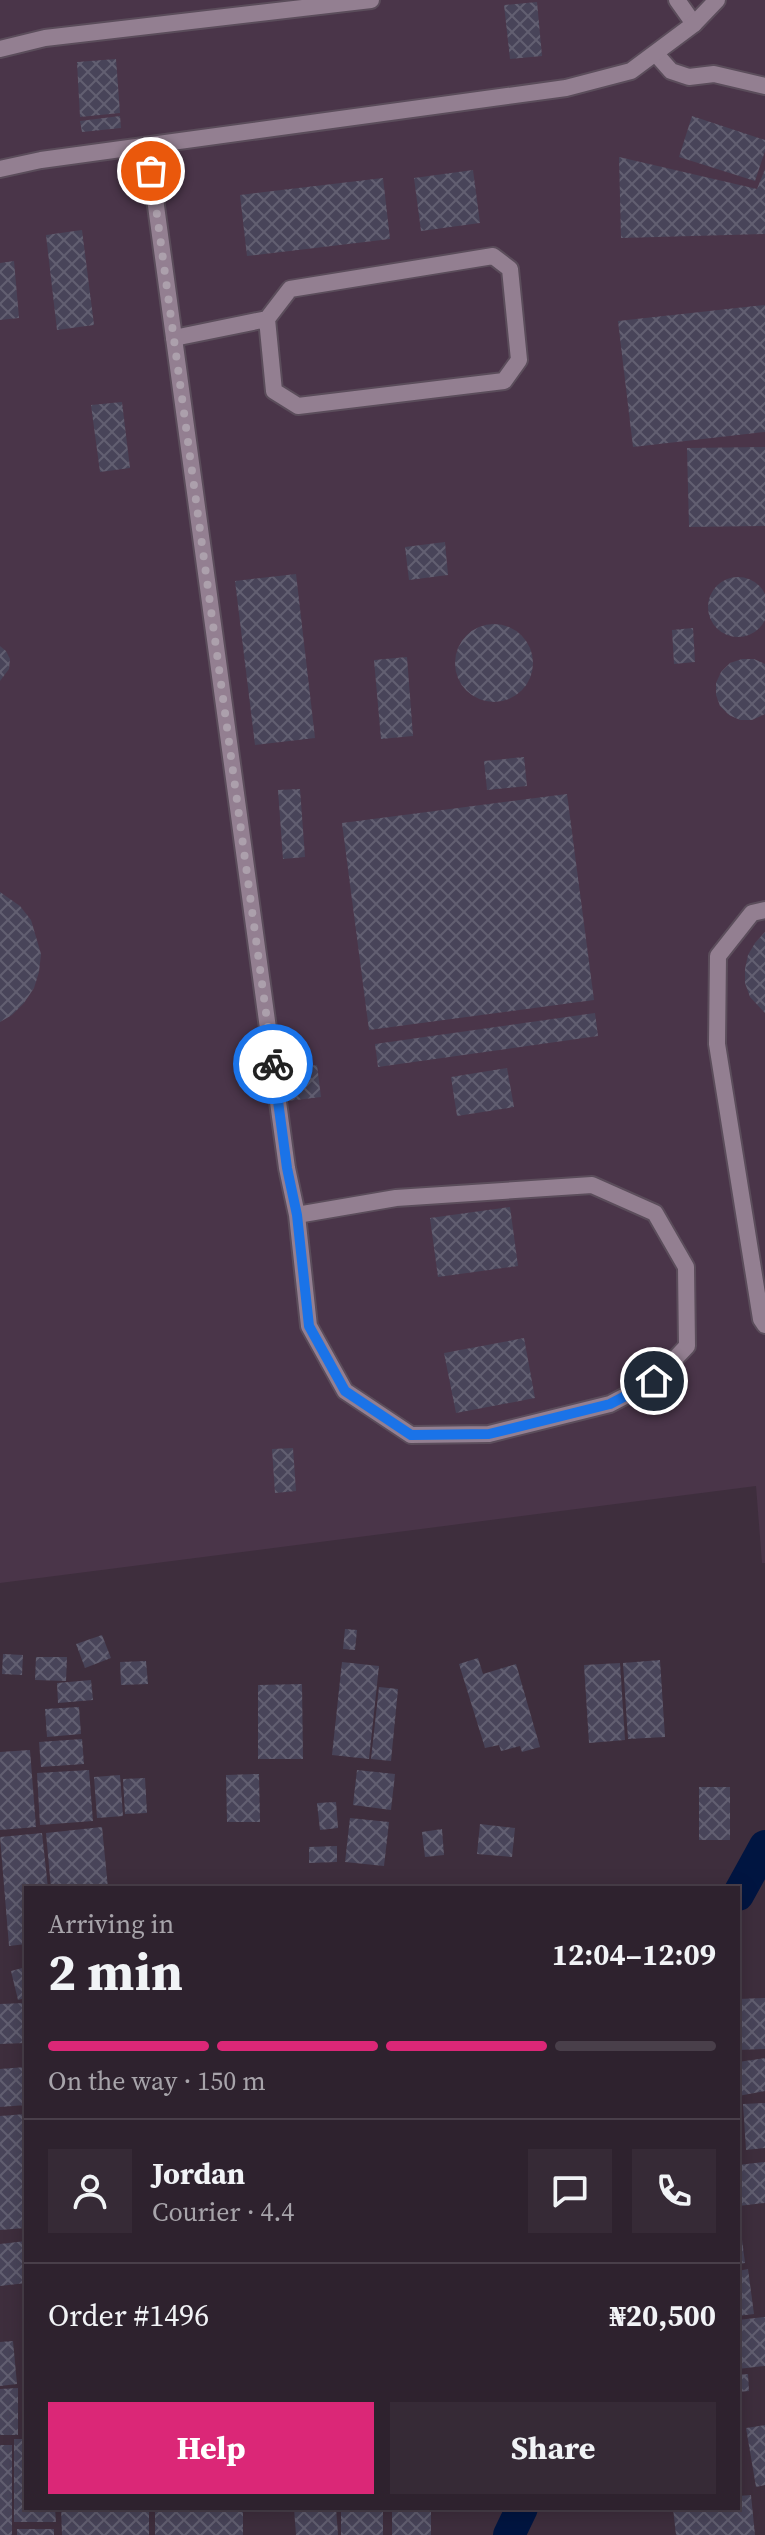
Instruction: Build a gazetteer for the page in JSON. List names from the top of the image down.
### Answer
{
  "page": {
    "heading": ["2 min", "Arriving in", "12:04–12:09"],
    "panel": [
      "Jordan",
      "Courier · 4.4",
      "Order #1496",
      "₦20,500"
    ],
    "bar": "On the way · 150 m",
    "buttons": ["Help", "Share"]
  }
}
